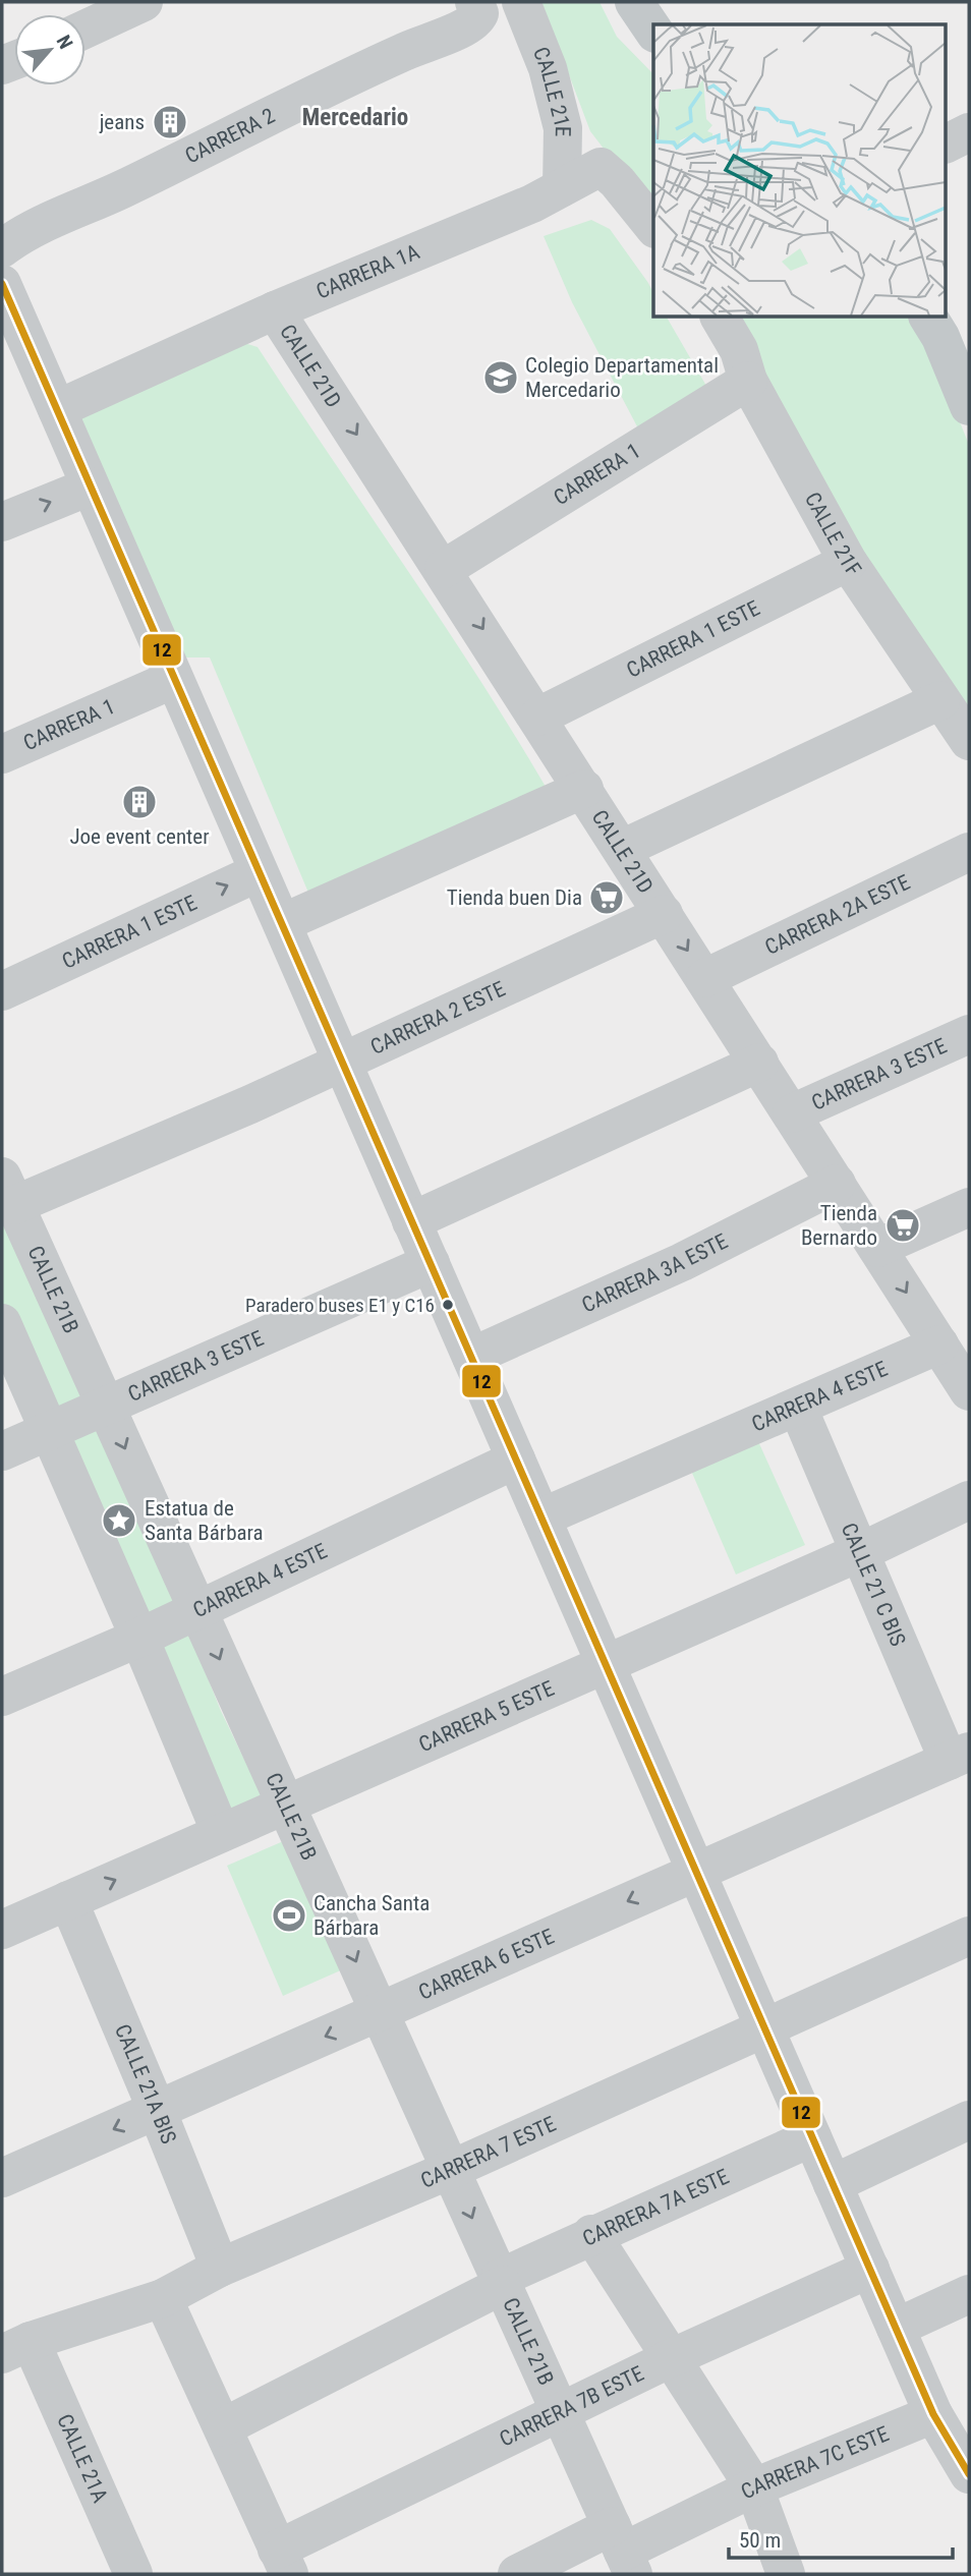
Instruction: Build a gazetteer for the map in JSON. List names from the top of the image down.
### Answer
{
  "streets": {
    "street": [
      "CALLE 21E",
      "CARRERA 2",
      "CARRERA 1A",
      "CALLE 21D",
      "CARRERA 1",
      "CALLE 21F",
      "CARRERA 1 ESTE",
      "CARRERA 2A ESTE",
      "CARRERA 2 ESTE",
      "CARRERA 3 ESTE",
      "CARRERA 3A ESTE",
      "CALLE 21B",
      "CARRERA 4 ESTE",
      "CALLE 21 C BIS",
      "CARRERA 5 ESTE",
      "CARRERA 6 ESTE",
      "CALLE 21A BIS",
      "CARRERA 7 ESTE",
      "CARRERA 7A ESTE",
      "CARRERA 7B ESTE",
      "CALLE 21A",
      "CARRERA 7C ESTE"
    ]
  },
  "crossings": [
    ["CALLE 21E", "CARRERA 1A"],
    ["CARRERA 1A", "CALLE 21D"],
    ["CALLE 21D", "CARRERA 1"],
    ["CALLE 21D", "CARRERA 1 ESTE"],
    ["CALLE 21D", "CARRERA 2A ESTE"],
    ["CALLE 21D", "CARRERA 2 ESTE"],
    ["CALLE 21D", "CARRERA 3 ESTE"],
    ["CALLE 21D", "CARRERA 3A ESTE"],
    ["CALLE 21D", "CARRERA 4 ESTE"],
    ["CARRERA 1", "CALLE 21F"],
    ["CALLE 21F", "CARRERA 1 ESTE"],
    ["CARRERA 2 ESTE", "CALLE 21B"],
    ["CARRERA 3 ESTE", "CALLE 21B"],
    ["CALLE 21B", "CARRERA 4 ESTE"],
    ["CALLE 21B", "CARRERA 5 ESTE"],
    ["CALLE 21B", "CARRERA 6 ESTE"],
    ["CALLE 21B", "CARRERA 7 ESTE"],
    ["CALLE 21B", "CARRERA 7A ESTE"],
    ["CALLE 21B", "CARRERA 7B ESTE"],
    ["CALLE 21B", "CARRERA 7C ESTE"],
    ["CARRERA 4 ESTE", "CALLE 21 C BIS"],
    ["CALLE 21 C BIS", "CARRERA 5 ESTE"],
    ["CALLE 21 C BIS", "CARRERA 6 ESTE"],
    ["CARRERA 5 ESTE", "CALLE 21A BIS"],
    ["CARRERA 6 ESTE", "CALLE 21A BIS"],
    ["CALLE 21A BIS", "CARRERA 7 ESTE"],
    ["CARRERA 7 ESTE", "CALLE 21A"]
  ],
  "one_way": ["CARRERA 1 ESTE", "CARRERA 6 ESTE"],
  "districts": ["Mercedario"],
  "places": {
    "building": ["jeans", "Joe event center"],
    "school or university": ["Colegio Departamental Mercedario"],
    "supermarket": ["Tienda buen Dia", "Tienda Bernardo"],
    "other": ["Paradero buses E1 y C16"],
    "place": ["Estatua de Santa Bárbara"],
    "sports": ["Cancha Santa Bárbara"]
  },
  "lines": ["transit line 12"],
  "scale_bar": "50 m",
  "north": "top right"
}
